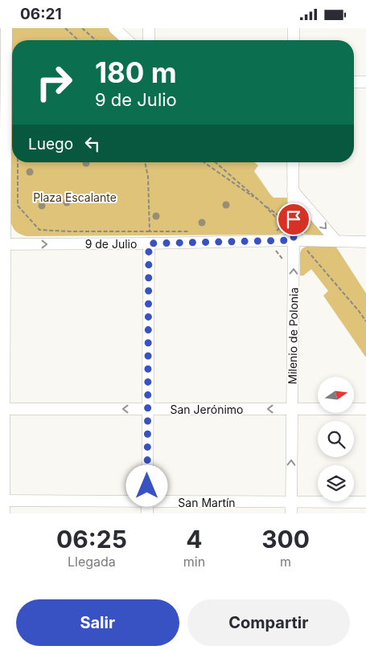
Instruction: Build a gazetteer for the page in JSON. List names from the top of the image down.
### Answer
{
  "streets": {
    "street": [
      "9 de Julio",
      "Milenio de Polonia",
      "San Jerónimo",
      "San Martín"
    ]
  },
  "crossings": [
    ["9 de Julio", "Milenio de Polonia"],
    ["Milenio de Polonia", "San Jerónimo"],
    ["Milenio de Polonia", "San Martín"]
  ],
  "one_way": ["9 de Julio", "Milenio de Polonia", "San Jerónimo"],
  "parks": ["Plaza Escalante"],
  "north": "right",
  "page": {
    "status": "06:21",
    "turn": ["180 m", "9 de Julio"],
    "then": "Luego",
    "eta": [
      "06:25",
      "Llegada",
      "4",
      "min",
      "300",
      "m"
    ],
    "buttons": ["Salir", "Compartir"]
  }
}
